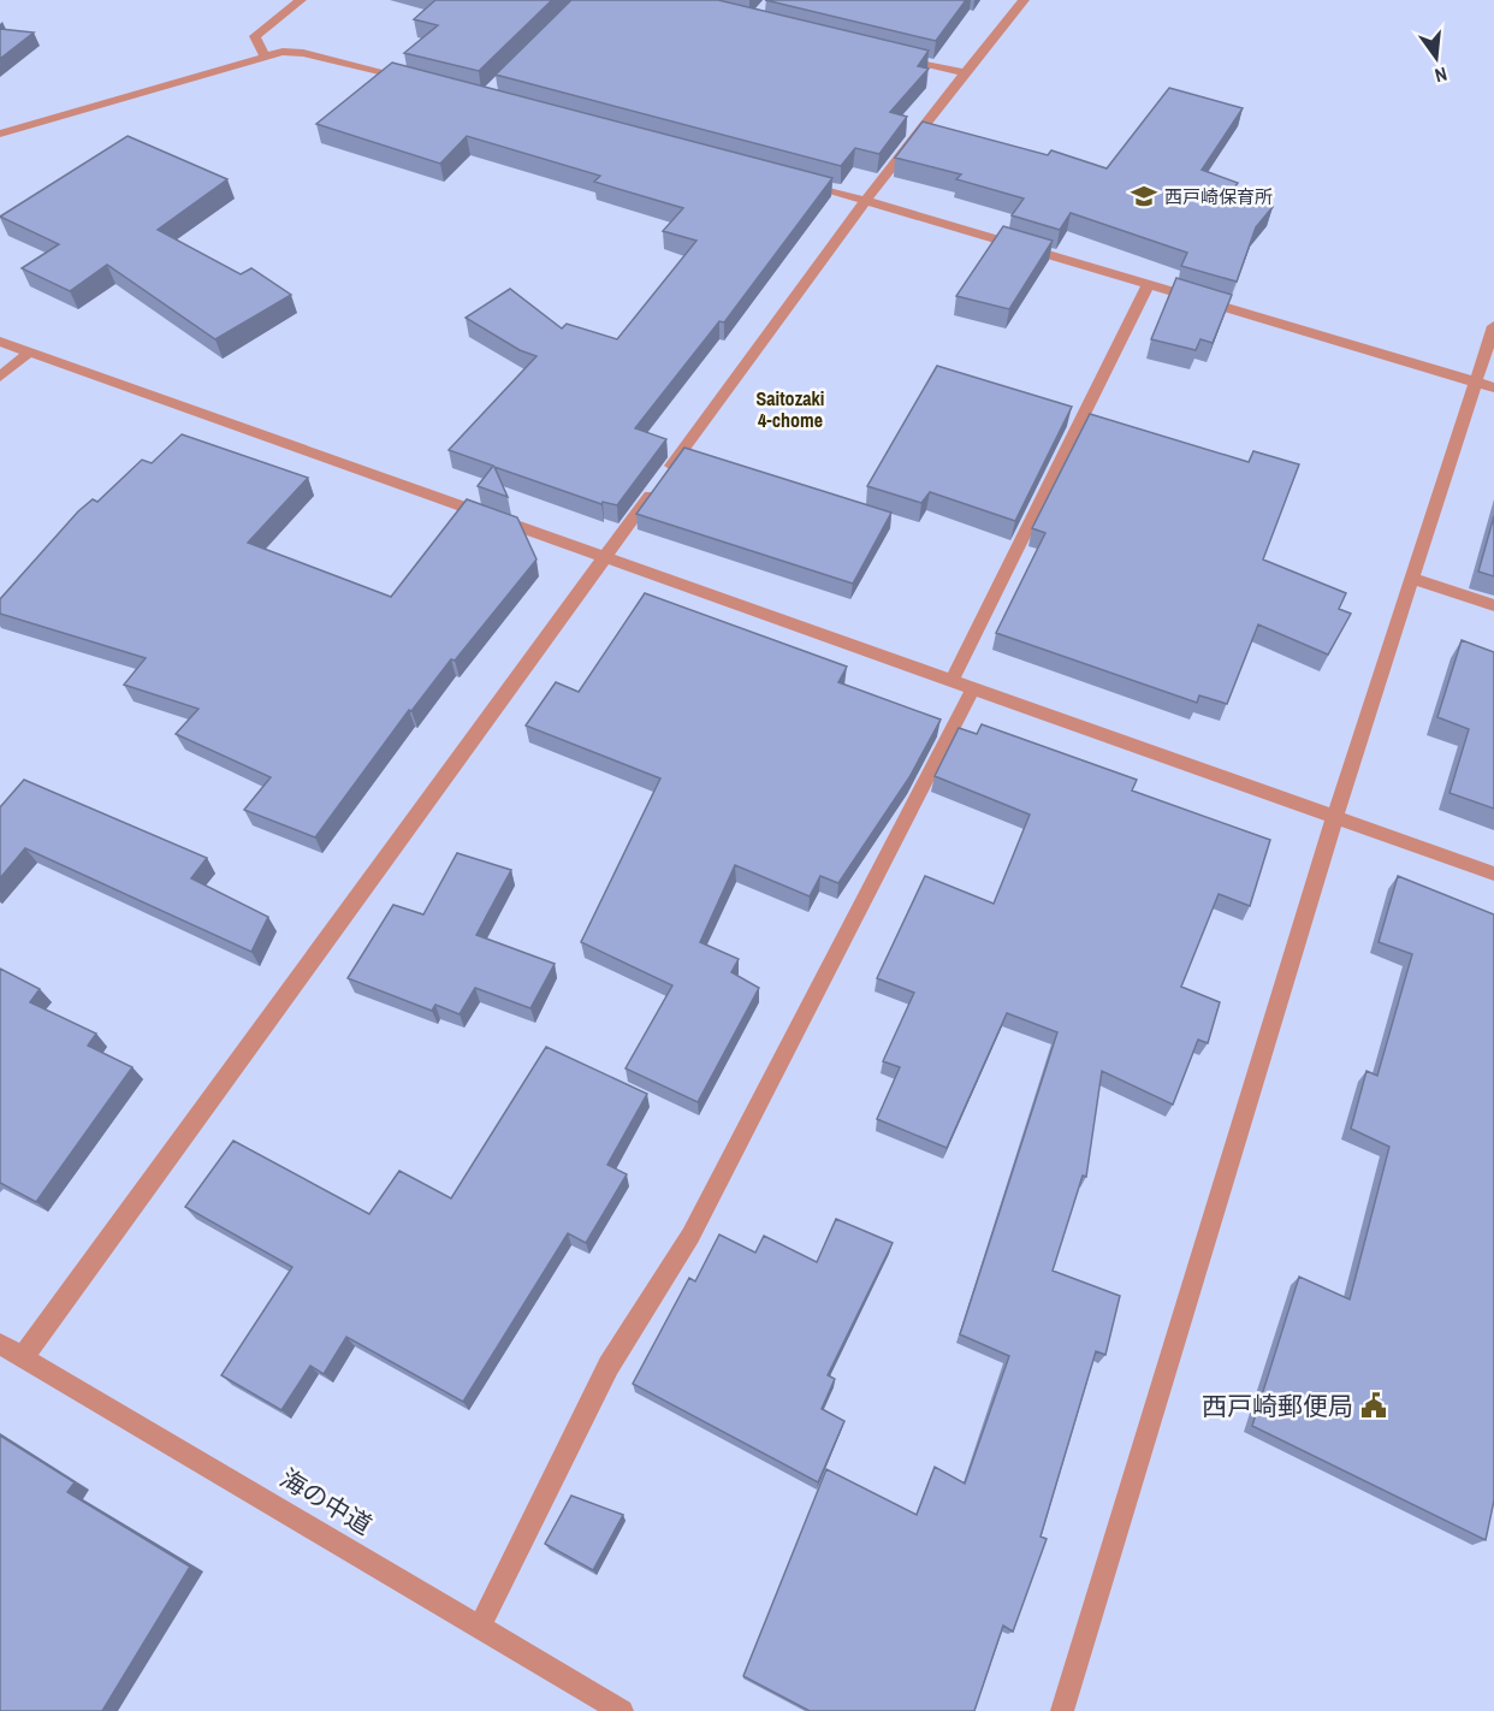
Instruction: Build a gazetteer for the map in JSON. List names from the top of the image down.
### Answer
{
  "streets": {
    "street": ["海の中道"]
  },
  "districts": ["Saitozaki 4-chome"],
  "places": {
    "school or university": ["西戸崎保育所"],
    "public building": ["西戸崎郵便局"]
  },
  "north": "bottom"
}
